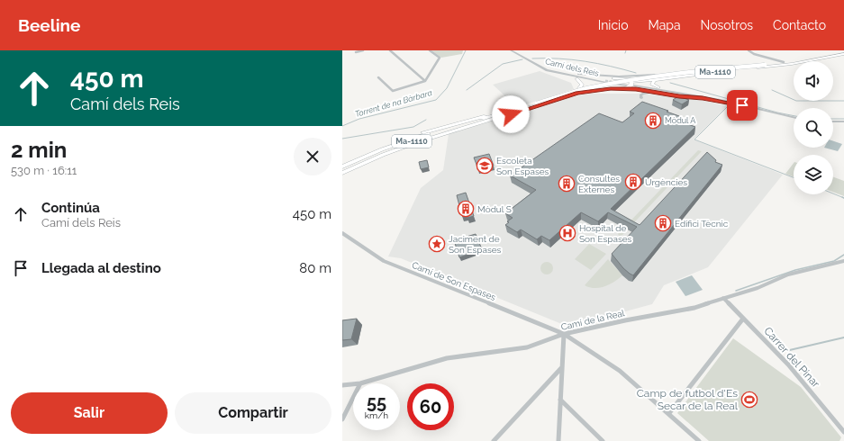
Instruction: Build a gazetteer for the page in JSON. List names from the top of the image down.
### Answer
{
  "streets": {
    "main road": ["Ma-1110"],
    "street": [
      "Camí dels Reis",
      "Camí de Son Espases",
      "Camí de la Real",
      "Carrer del Pinar"
    ]
  },
  "crossings": [
    ["Camí dels Reis", "Ma-1110"],
    ["Camí de Son Espases", "Camí de la Real"],
    ["Camí de la Real", "Carrer del Pinar"]
  ],
  "water": ["Torrent de na Bàrbara"],
  "places": {
    "building": [
      "Mòdul A",
      "Urgències",
      "Consultes Externes",
      "Mòdul S",
      "Edifici Tècnic"
    ],
    "school or university": ["Escoleta Son Espases"],
    "hospital": ["Hospital de Son Espases"],
    "place": ["Jaciment de Son Espases"],
    "sports": ["Camp de futbol d'Es Secar de la Real"]
  },
  "page": {
    "header": "Beeline",
    "nav": [
      "Inicio",
      "Mapa",
      "Nosotros",
      "Contacto"
    ],
    "turn": ["450 m", "Camí dels Reis"],
    "heading": ["2 min", "530 m · 16:11"],
    "list": [
      {
        "name": "Continúa",
        "note": "Camí dels Reis",
        "value": "450 m"
      },
      {
        "name": "Llegada al destino",
        "value": "80 m"
      }
    ],
    "speed": "55 km/h",
    "limit": "60",
    "buttons": ["Salir", "Compartir"]
  }
}
